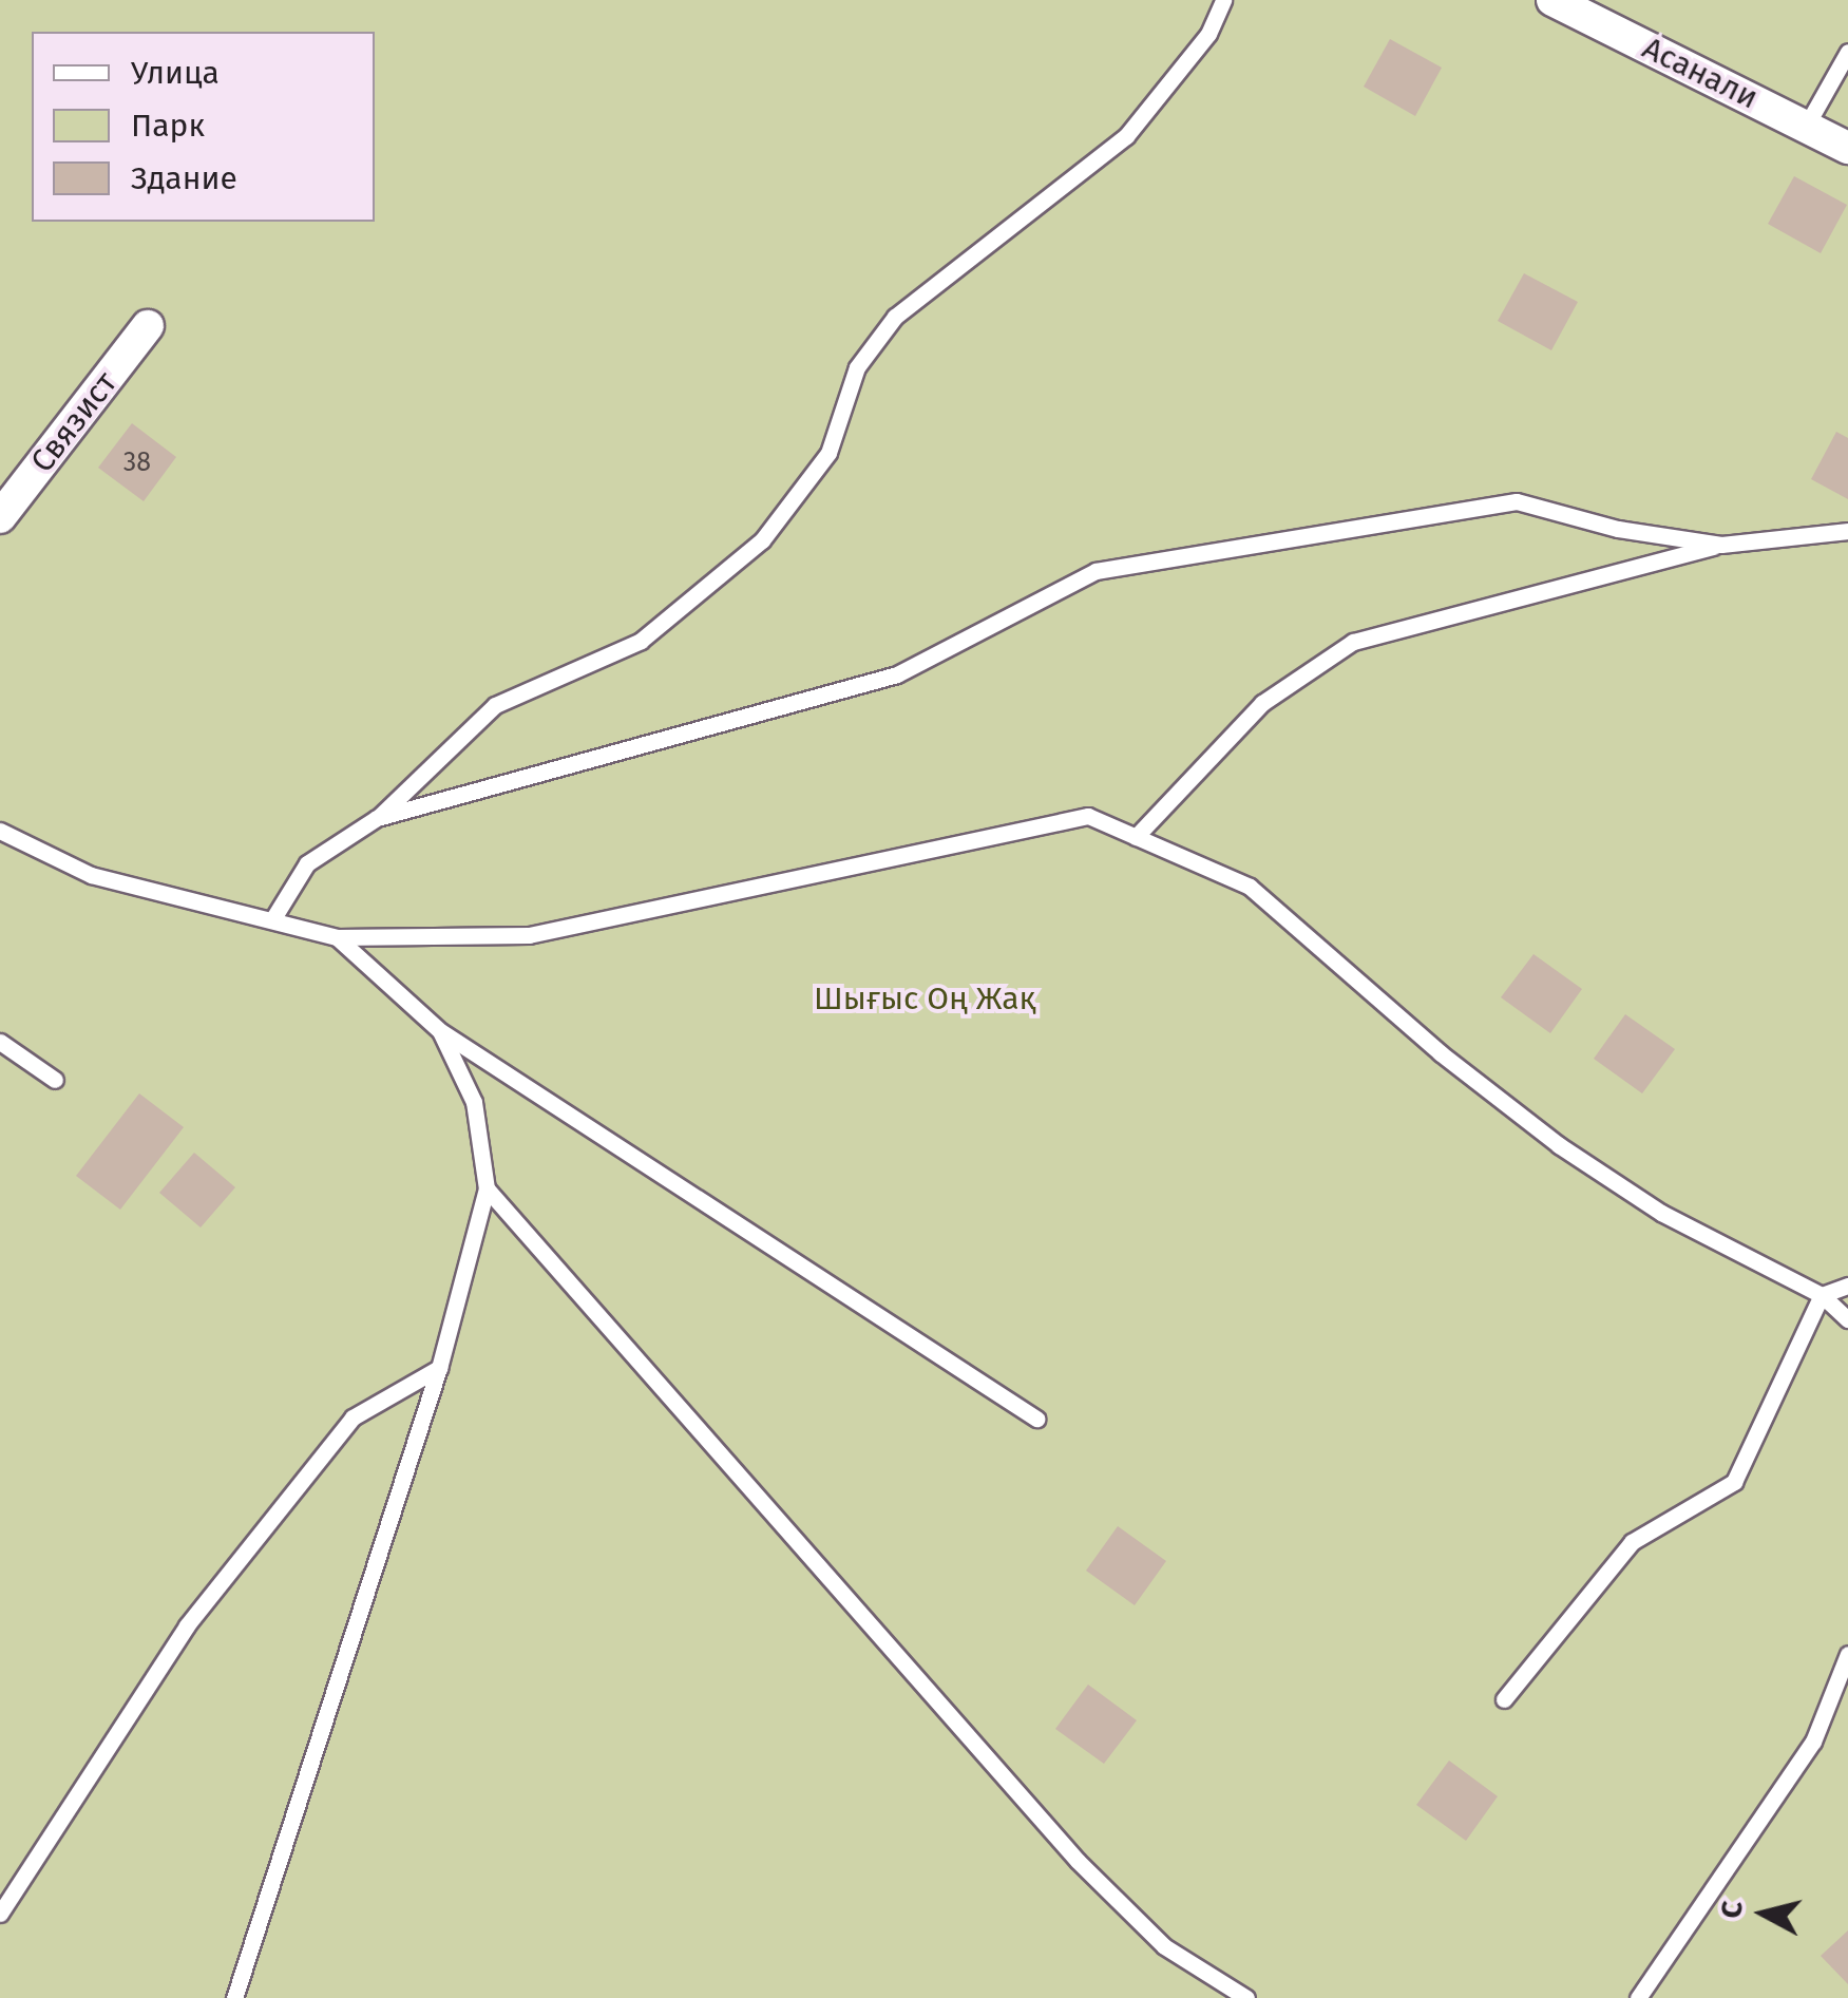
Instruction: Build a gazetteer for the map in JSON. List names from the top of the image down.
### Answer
{
  "streets": {
    "street": ["Асанали", "Связист"]
  },
  "parks": ["Шығыс Оң Жақ"],
  "house_numbers": ["38"],
  "legend": ["Улица", "Парк", "Здание"],
  "north": "left"
}
